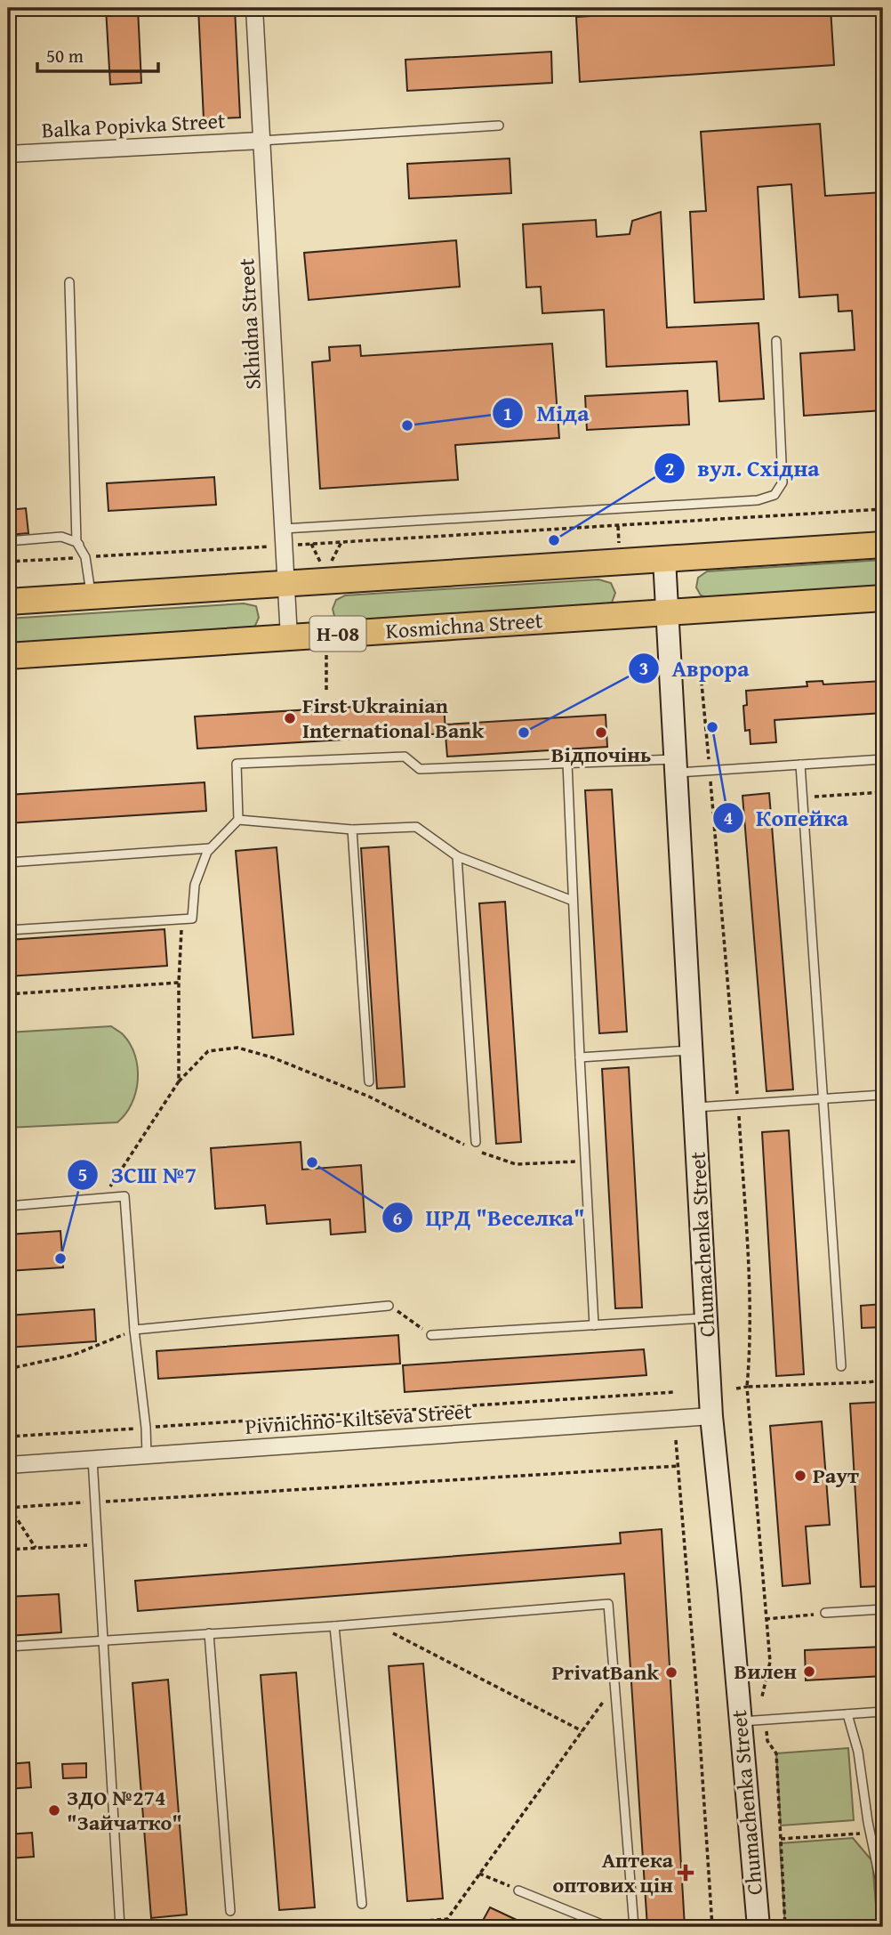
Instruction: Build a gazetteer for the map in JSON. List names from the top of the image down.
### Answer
{
  "streets": {
    "main road": ["Kosmichna Street", "Н-08"],
    "street": [
      "Balka Popivka Street",
      "Skhidna Street",
      "Chumachenka Street",
      "Pivnichno-Kiltseva Street"
    ]
  },
  "crossings": [
    ["Balka Popivka Street", "Skhidna Street"],
    ["Skhidna Street", "Kosmichna Street"],
    ["Kosmichna Street", "Chumachenka Street"],
    ["Chumachenka Street", "Pivnichno-Kiltseva Street"]
  ],
  "places": {
    "other": [
      "Міда",
      "вул. Східна",
      "First Ukrainian International Bank",
      "Копейка",
      "Аврора",
      "Відпочінь",
      "ЦРД \"Веселка\"",
      "ЗСШ №7",
      "Раут",
      "Вилен",
      "PrivatBank",
      "ЗДО №274 \"Зайчатко\""
    ],
    "health": ["Аптека оптових цін"]
  },
  "scale_bar": "50 m"
}
